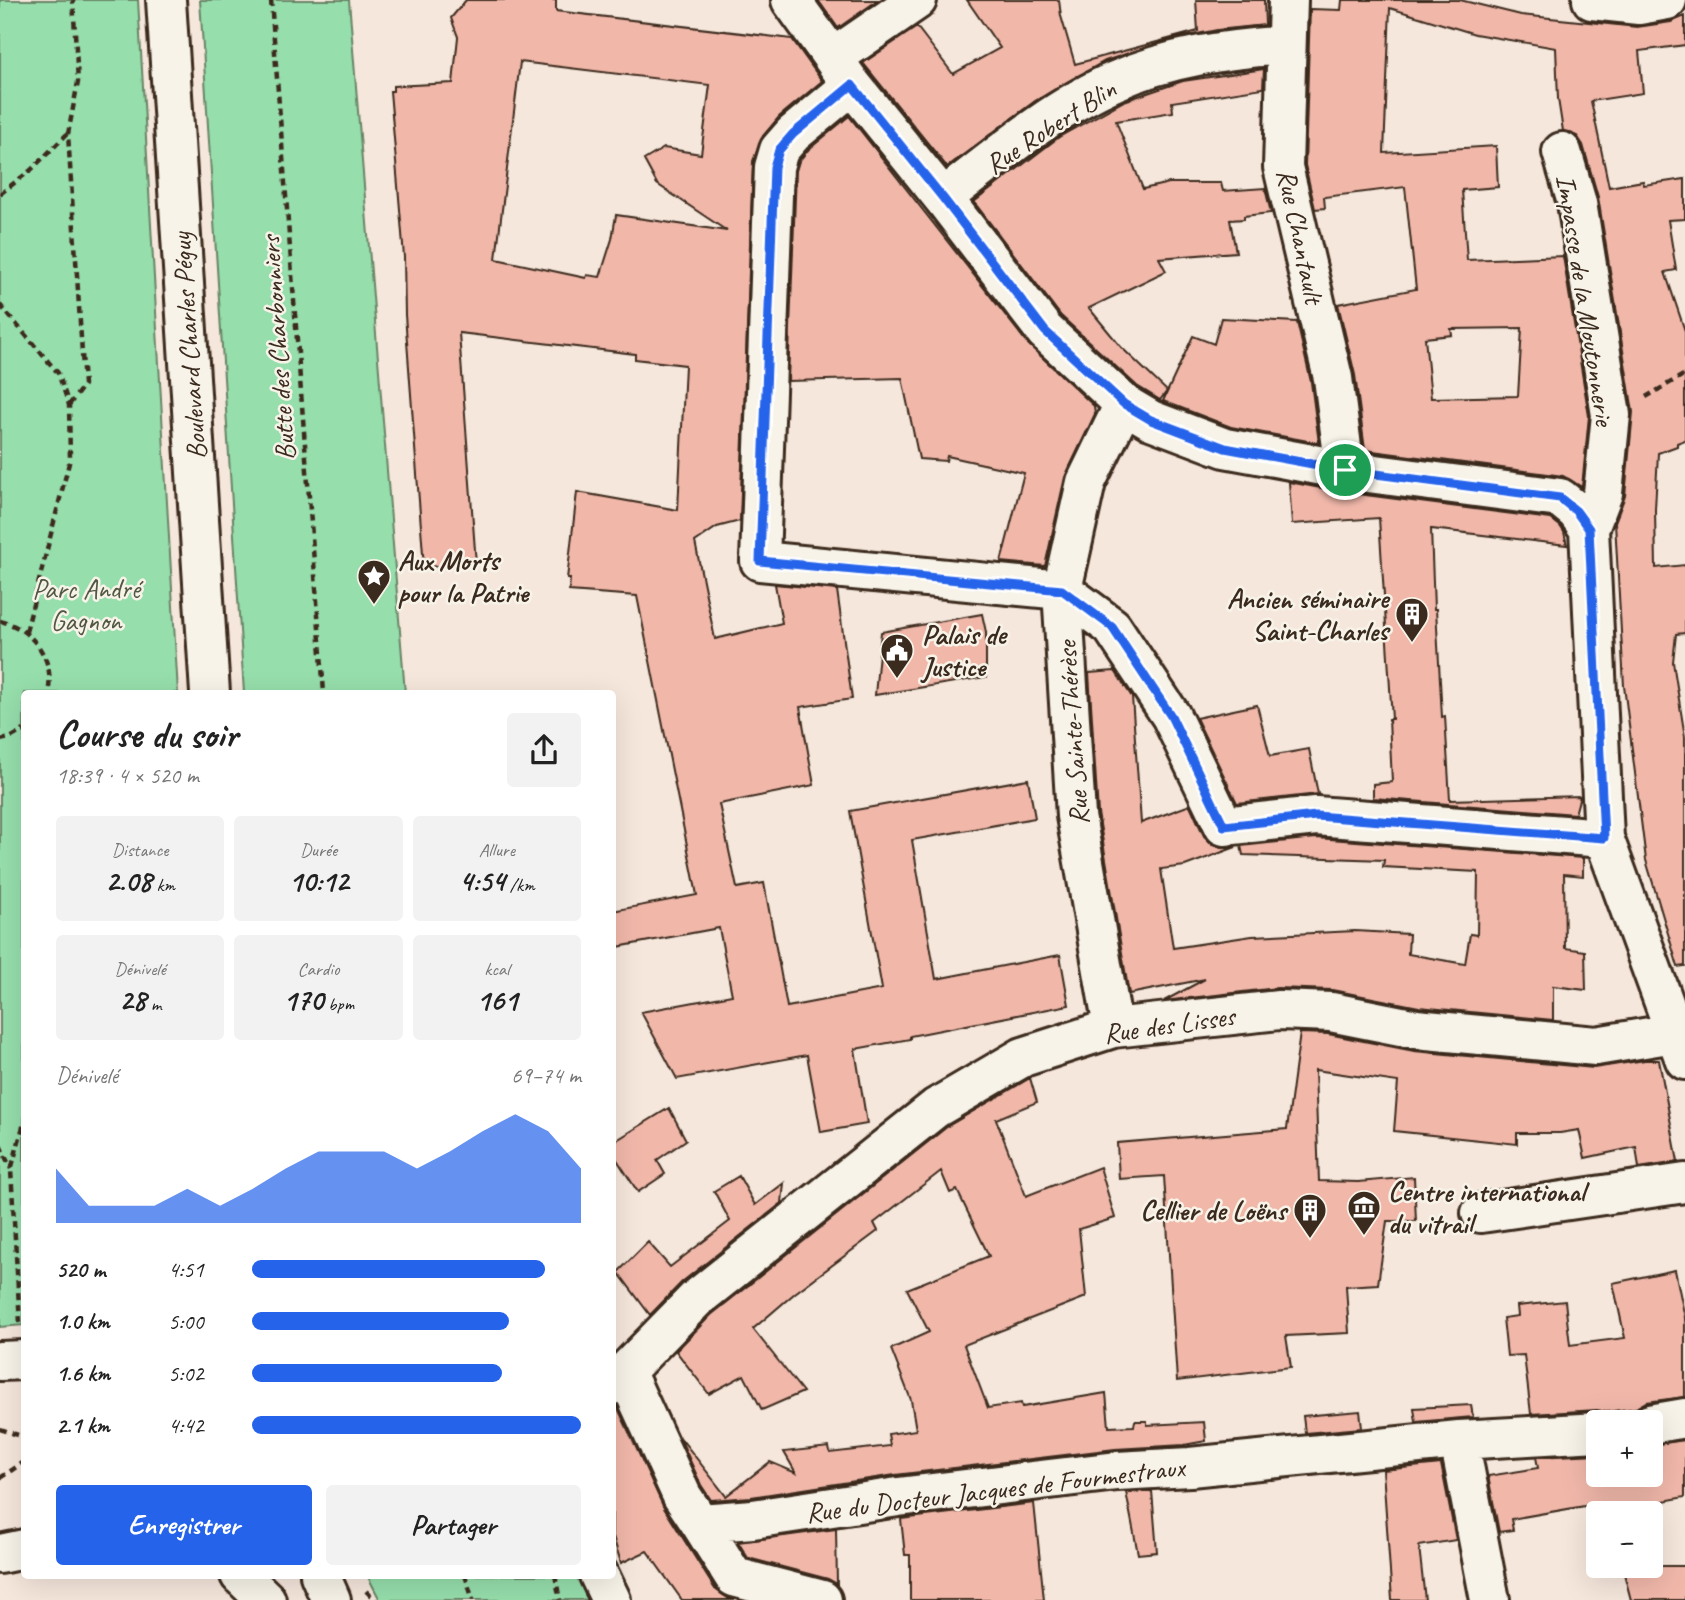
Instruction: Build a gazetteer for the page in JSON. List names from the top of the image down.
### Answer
{
  "streets": {
    "street": [
      "Rue Robert Blin",
      "Rue Chantault",
      "Impasse de la Moutonnerie",
      "Boulevard Charles Péguy",
      "Rue Sainte-Thérèse",
      "Rue des Lisses",
      "Rue du Docteur Jacques de Fourmestraux"
    ],
    "path": ["Butte des Charbonniers"]
  },
  "crossings": [
    ["Rue Robert Blin", "Rue Chantault"],
    ["Rue Sainte-Thérèse", "Rue des Lisses"]
  ],
  "parks": ["Parc André Gagnon"],
  "places": {
    "place": ["Aux Morts pour la Patrie"],
    "building": ["Ancien séminaire Saint-Charles", "Cellier de Loëns"],
    "public building": ["Palais de Justice"],
    "museum": ["Centre international du vitrail"]
  },
  "page": {
    "heading": ["Course du soir", "18:39 · 4 × 520 m"],
    "stats": [
      ["Distance", "2.08 km"],
      ["Durée", "10:12"],
      ["Allure", "4:54 /km"],
      ["Dénivelé", "28 m"],
      ["Cardio", "170 bpm"],
      ["kcal", "161"]
    ],
    "chart": ["Dénivelé", "69–74 m"],
    "list": [
      {
        "name": "520 m",
        "note": "4:51"
      },
      {
        "name": "1.0 km",
        "note": "5:00"
      },
      {
        "name": "1.6 km",
        "note": "5:02"
      },
      {
        "name": "2.1 km",
        "note": "4:42"
      }
    ],
    "map_buttons": ["+", "−"],
    "buttons": ["Enregistrer", "Partager"]
  }
}
